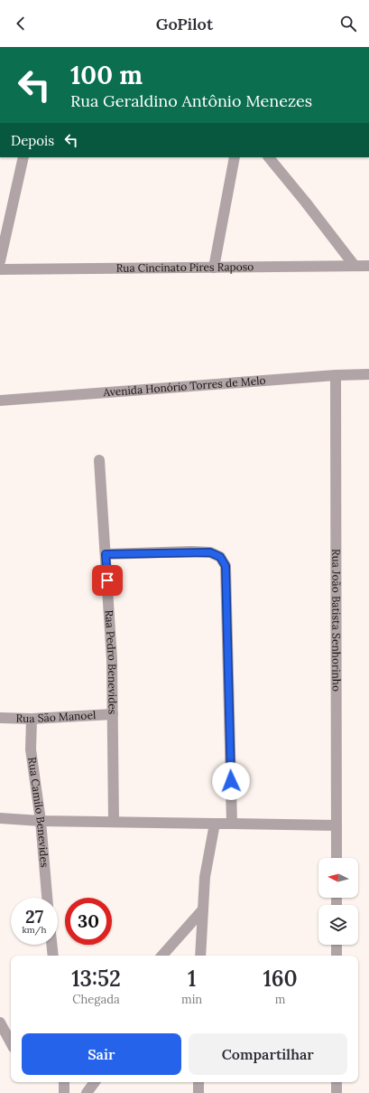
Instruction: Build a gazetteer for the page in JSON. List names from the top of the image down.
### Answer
{
  "streets": {
    "street": [
      "Rua Cincinato Pires Raposo",
      "Avenida Honório Torres de Melo",
      "Rua João Batista Senhorinho",
      "Raa Pedro Benevides",
      "Rua São Manoel",
      "Rua Camilo Benevides"
    ]
  },
  "crossings": [
    ["Avenida Honório Torres de Melo", "Rua João Batista Senhorinho"],
    ["Raa Pedro Benevides", "Rua São Manoel"],
    ["Rua São Manoel", "Rua Camilo Benevides"]
  ],
  "north": "left",
  "page": {
    "header": "GoPilot",
    "turn": ["100 m", "Rua Geraldino Antônio Menezes"],
    "then": "Depois",
    "speed": "27 km/h",
    "limit": "30",
    "eta": [
      "13:52",
      "Chegada",
      "1",
      "min",
      "160",
      "m"
    ],
    "buttons": ["Sair", "Compartilhar"]
  }
}
